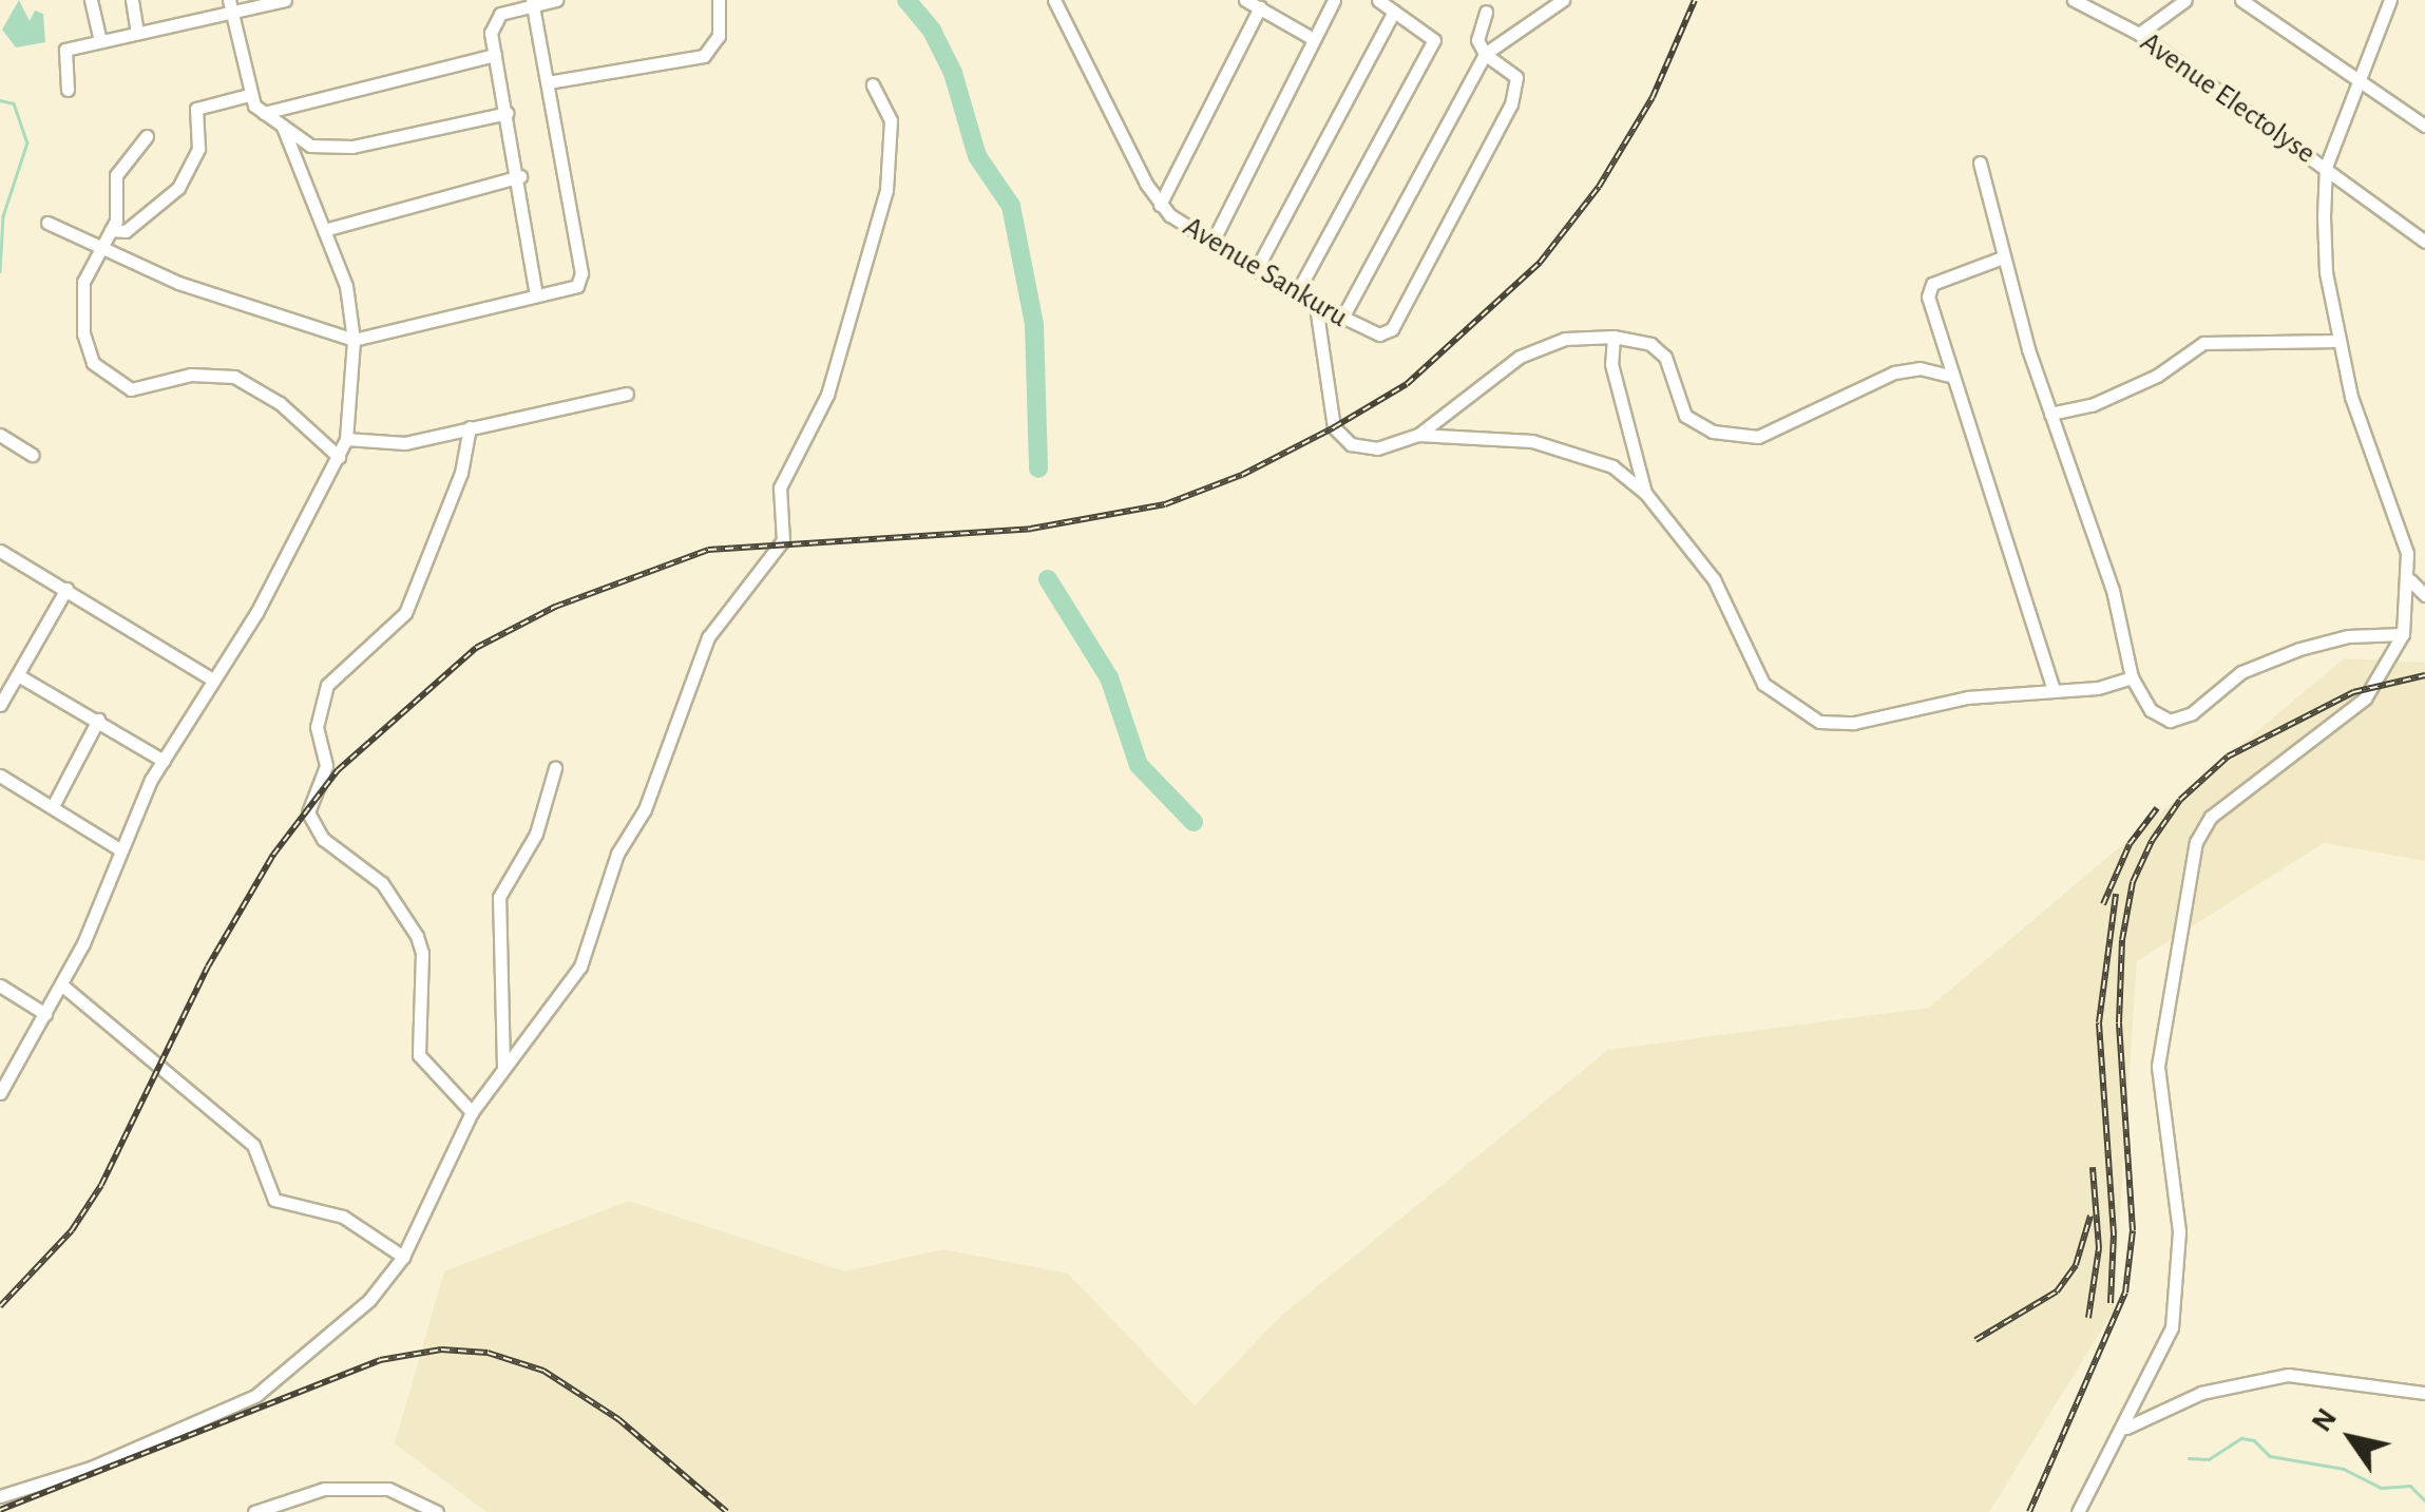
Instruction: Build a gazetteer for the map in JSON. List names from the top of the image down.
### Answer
{
  "streets": {
    "street": ["Avenue Electolyse", "Avenue Sankuru"]
  },
  "north": "top left"
}
